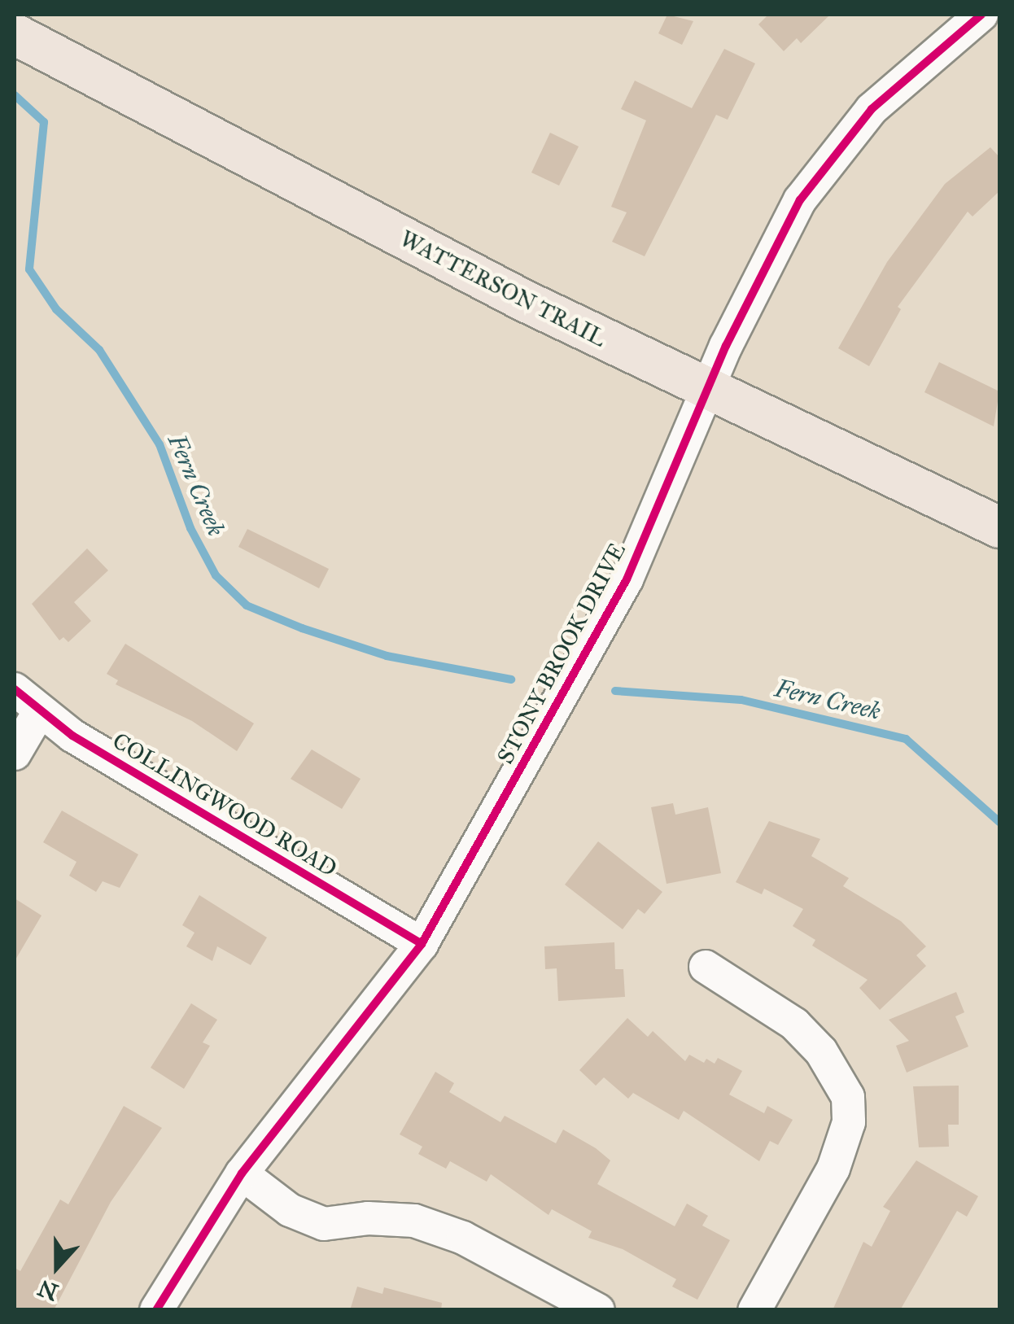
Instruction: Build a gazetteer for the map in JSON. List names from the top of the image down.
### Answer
{
  "streets": {
    "main road": ["WATTERSON TRAIL"],
    "street": ["STONY BROOK DRIVE", "COLLINGWOOD ROAD"]
  },
  "crossings": [
    ["WATTERSON TRAIL", "STONY BROOK DRIVE"],
    ["STONY BROOK DRIVE", "COLLINGWOOD ROAD"]
  ],
  "water": ["Fern Creek"],
  "north": "bottom"
}
